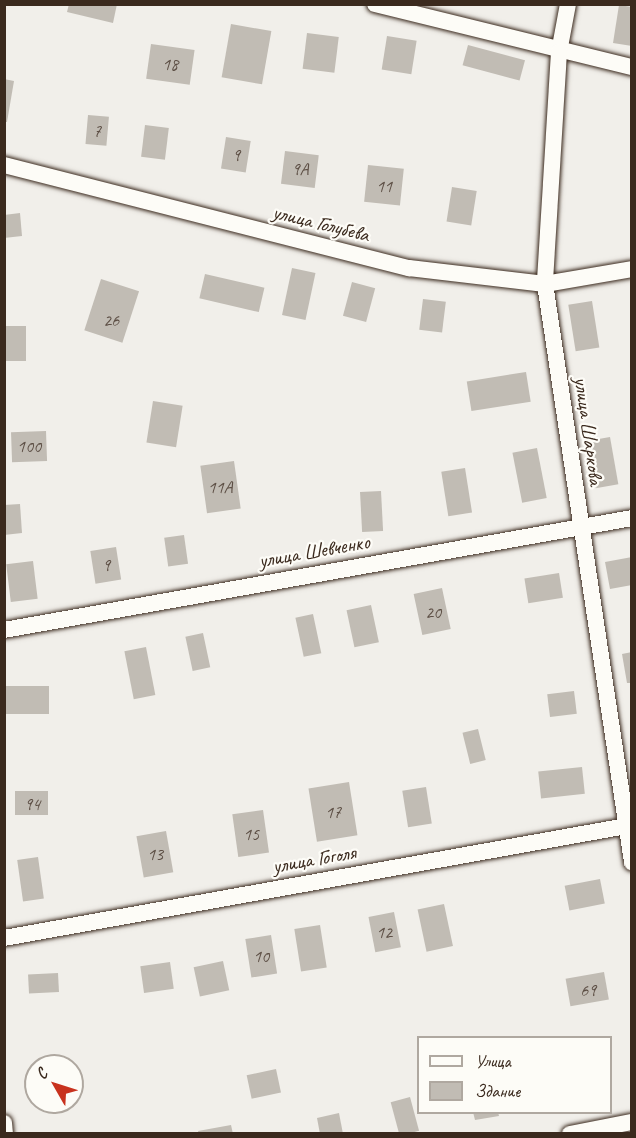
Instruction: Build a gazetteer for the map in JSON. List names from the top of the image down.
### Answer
{
  "streets": {
    "street": [
      "улица Голубева",
      "улица Шаркова",
      "улица Шевченко",
      "улица Гоголя"
    ]
  },
  "crossings": [
    ["улица Голубева", "улица Шаркова"],
    ["улица Шаркова", "улица Шевченко"],
    ["улица Шаркова", "улица Гоголя"]
  ],
  "house_numbers": [
    "18",
    "7",
    "9",
    "9А",
    "11",
    "26",
    "100",
    "11А",
    "9",
    "20",
    "94",
    "17",
    "15",
    "13",
    "12",
    "10",
    "69"
  ],
  "legend": ["Улица", "Здание"],
  "north": "top left"
}
